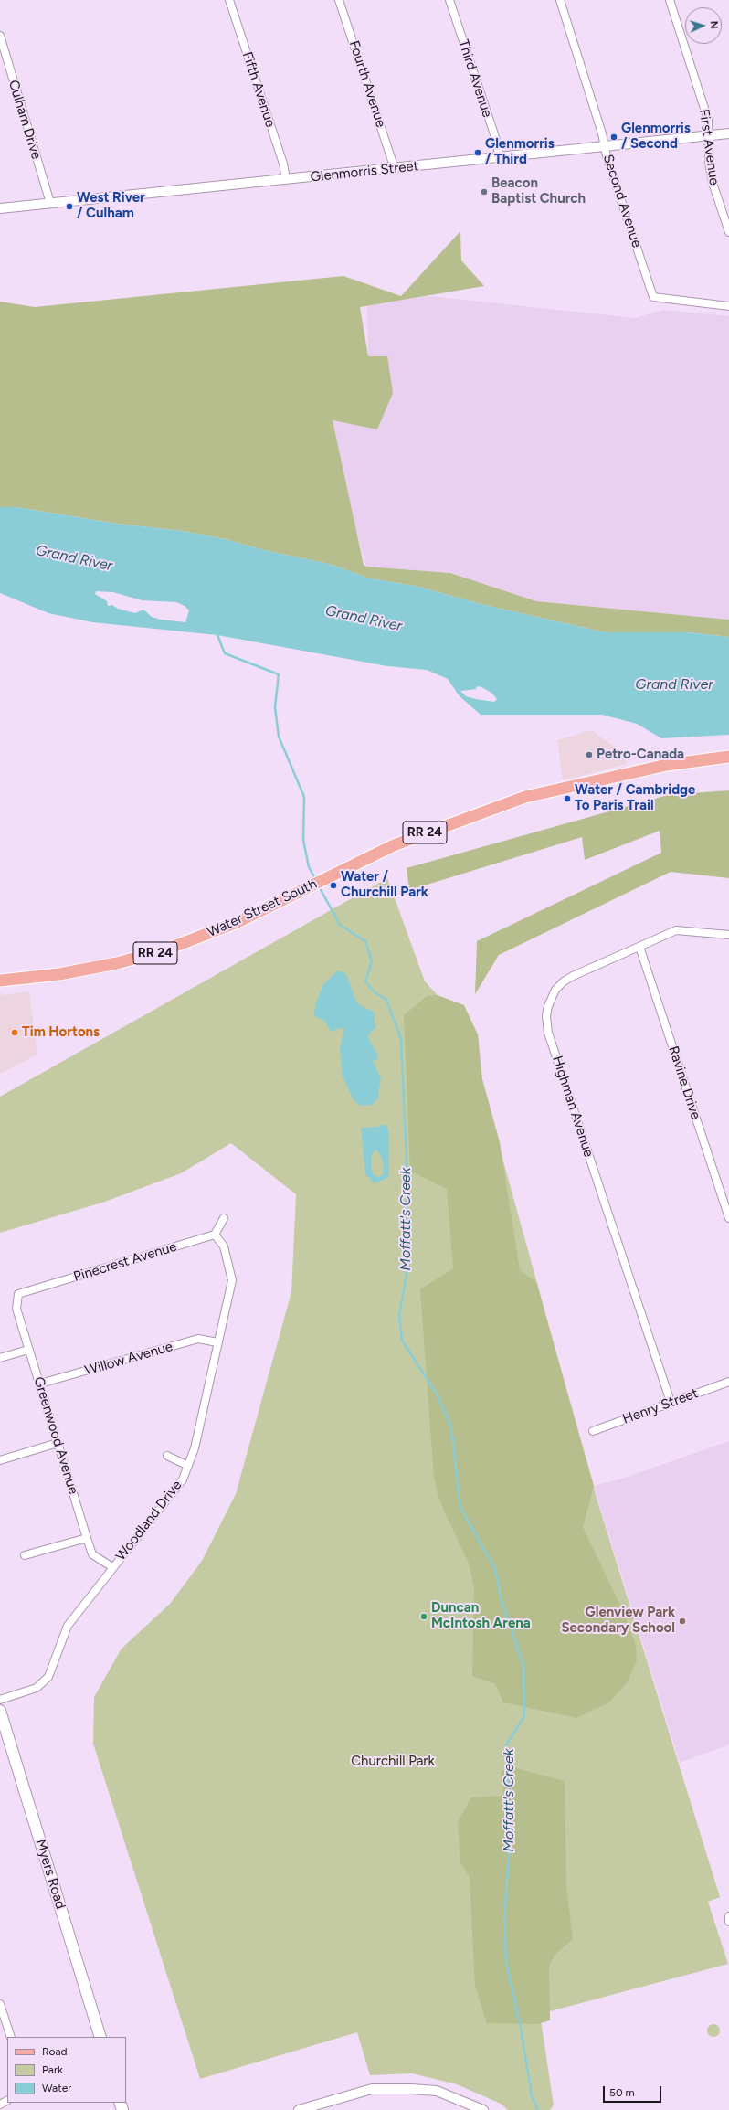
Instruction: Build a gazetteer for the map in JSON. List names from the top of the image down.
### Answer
{
  "streets": {
    "main road": ["RR 24", "Water Street South", "Myers Road"],
    "street": [
      "Third Avenue",
      "Fourth Avenue",
      "Fifth Avenue",
      "Culham Drive",
      "First Avenue",
      "Glenmorris Street",
      "Second Avenue",
      "Ravine Drive",
      "Highman Avenue",
      "Pinecrest Avenue",
      "Willow Avenue",
      "Henry Street",
      "Greenwood Avenue",
      "Woodland Drive"
    ]
  },
  "crossings": [
    ["Third Avenue", "Glenmorris Street"],
    ["Fourth Avenue", "Glenmorris Street"],
    ["Fifth Avenue", "Glenmorris Street"],
    ["Culham Drive", "Glenmorris Street"],
    ["First Avenue", "Glenmorris Street"],
    ["Glenmorris Street", "Second Avenue"],
    ["Ravine Drive", "Highman Avenue"],
    ["Highman Avenue", "Henry Street"],
    ["Pinecrest Avenue", "Greenwood Avenue"],
    ["Pinecrest Avenue", "Woodland Drive"],
    ["Willow Avenue", "Greenwood Avenue"],
    ["Willow Avenue", "Woodland Drive"],
    ["Greenwood Avenue", "Woodland Drive"]
  ],
  "water": ["Grand River", "Moffatt's Creek"],
  "parks": ["Churchill Park"],
  "places": [
    "Glenmorris / Second",
    "Glenmorris / Third",
    "Beacon Baptist Church",
    "West River / Culham",
    "Petro-Canada",
    "Water / Cambridge To Paris Trail",
    "Water / Churchill Park",
    "Tim Hortons",
    "Duncan McIntosh Arena",
    "Glenview Park Secondary School"
  ],
  "legend": ["Road", "Park", "Water"],
  "scale_bar": "50 m",
  "north": "right"
}
